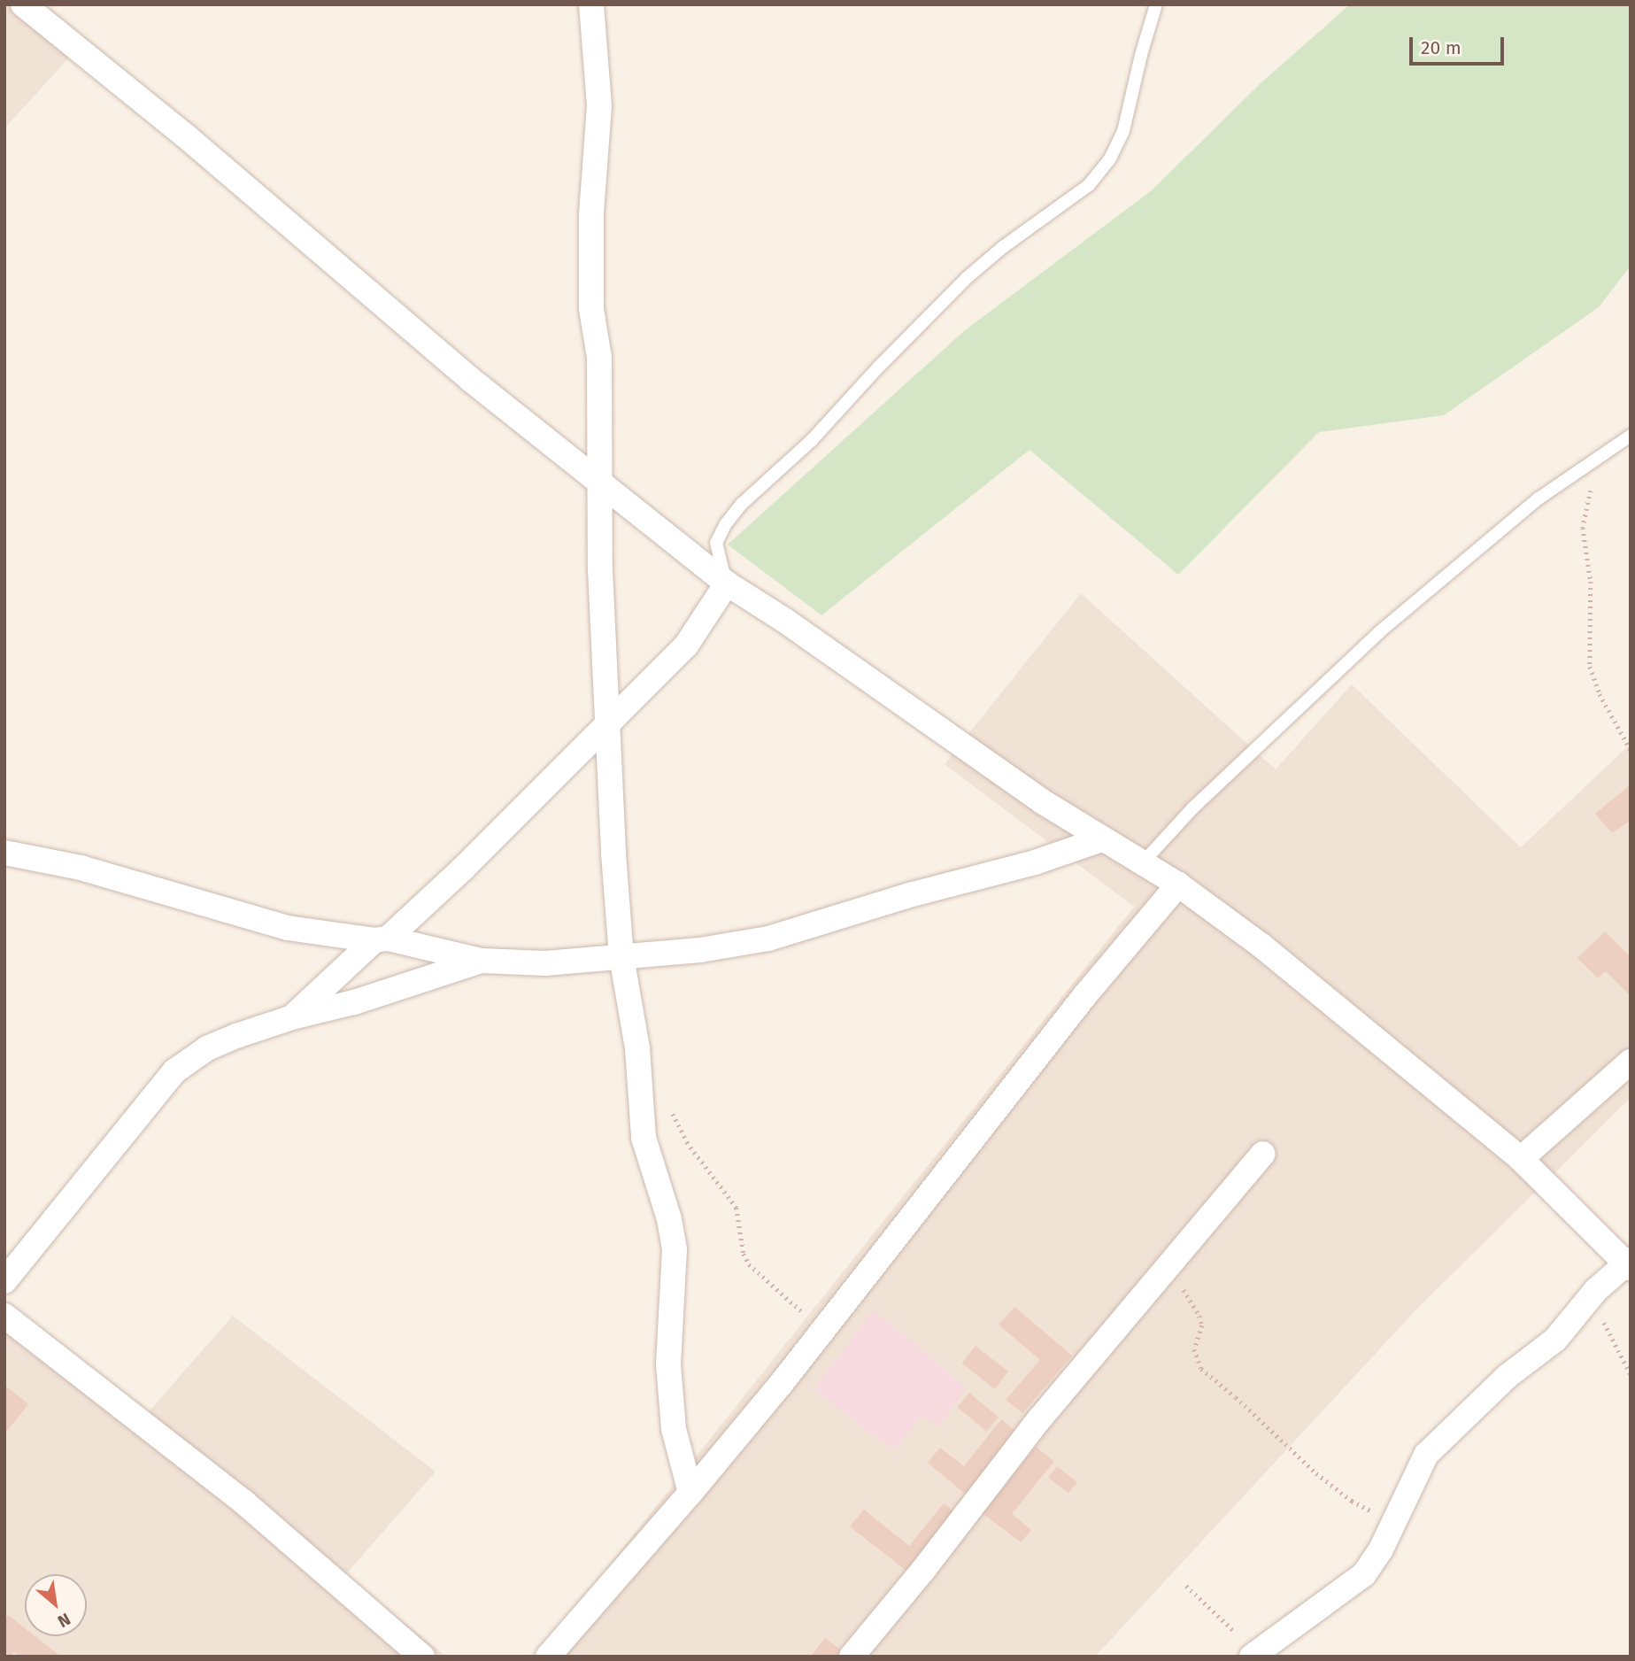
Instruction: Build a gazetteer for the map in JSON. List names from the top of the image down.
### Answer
{
  "scale_bar": "20 m",
  "north": "bottom right"
}
